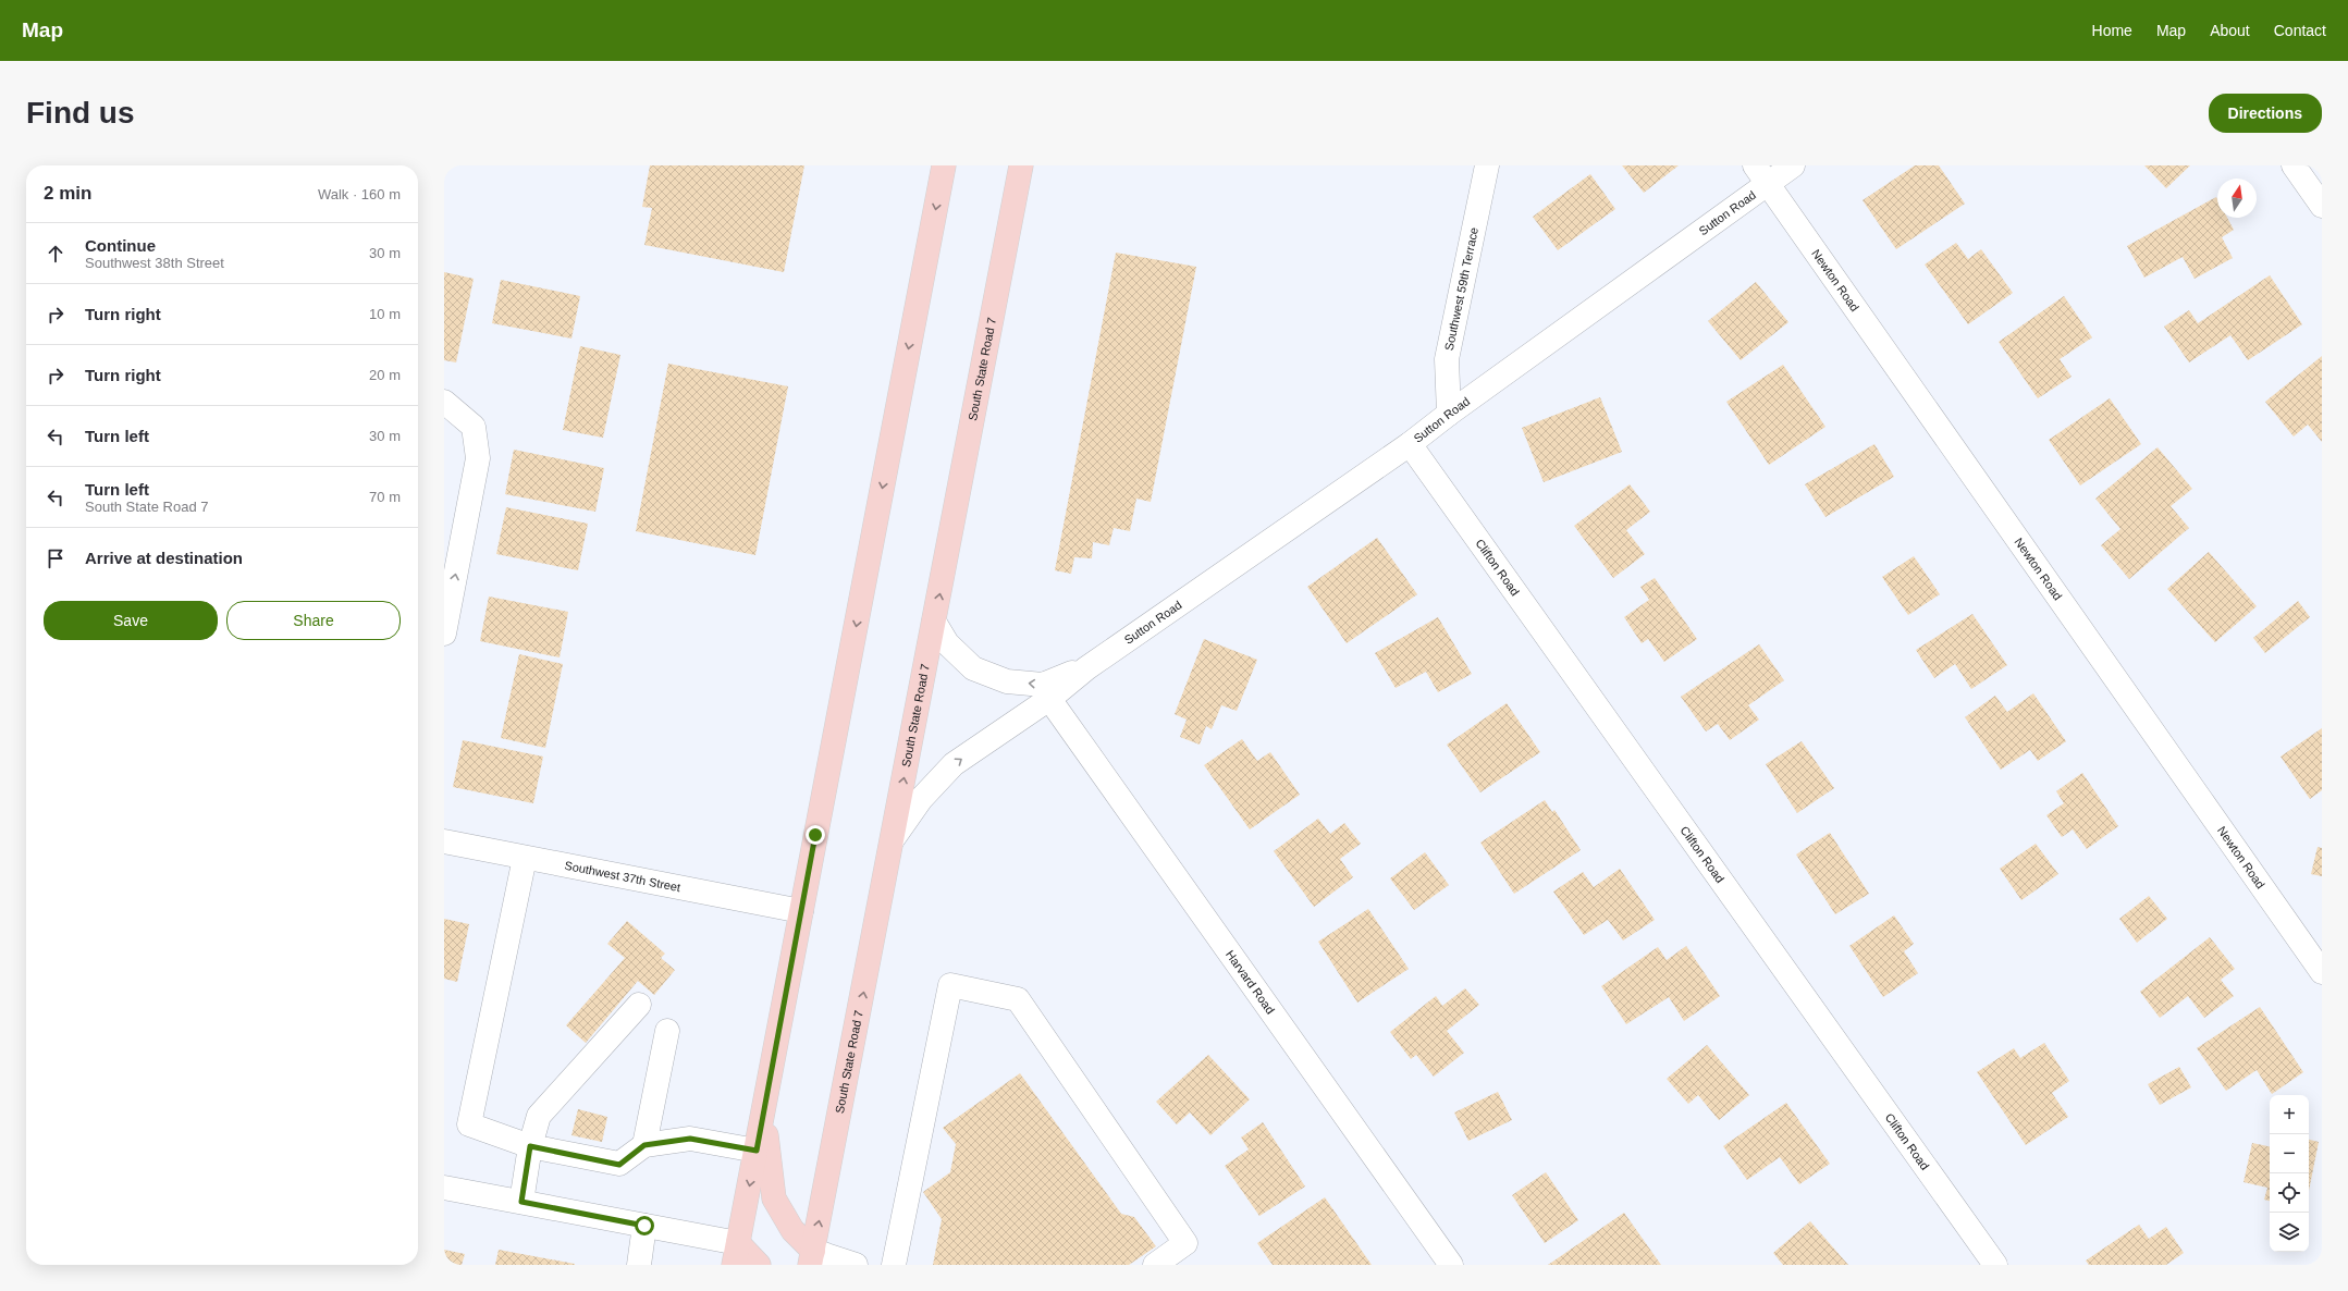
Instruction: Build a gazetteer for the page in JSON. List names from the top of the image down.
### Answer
{
  "streets": {
    "main road": ["South State Road 7"],
    "street": [
      "Sutton Road",
      "Newton Road",
      "Southwest 59th Terrace",
      "Clifton Road",
      "Southwest 37th Street",
      "Harvard Road"
    ]
  },
  "crossings": [
    ["Sutton Road", "Newton Road"],
    ["Sutton Road", "Southwest 59th Terrace"],
    ["Sutton Road", "South State Road 7"],
    ["Sutton Road", "Clifton Road"],
    ["Sutton Road", "Harvard Road"]
  ],
  "north": "top",
  "page": {
    "header": "Map",
    "nav": [
      "Home",
      "Map",
      "About",
      "Contact"
    ],
    "buttons": [
      "Directions",
      ["Save", "Share"]
    ],
    "title": "Find us",
    "heading": ["2 min", "Walk · 160 m"],
    "list": [
      ["Continue", "Southwest 38th Street", "30 m"],
      ["Turn right", "10 m"],
      ["Turn right", "20 m"],
      ["Turn left", "30 m"],
      ["Turn left", "South State Road 7", "70 m"],
      "Arrive at destination"
    ],
    "map_buttons": ["+", "−"]
  }
}
